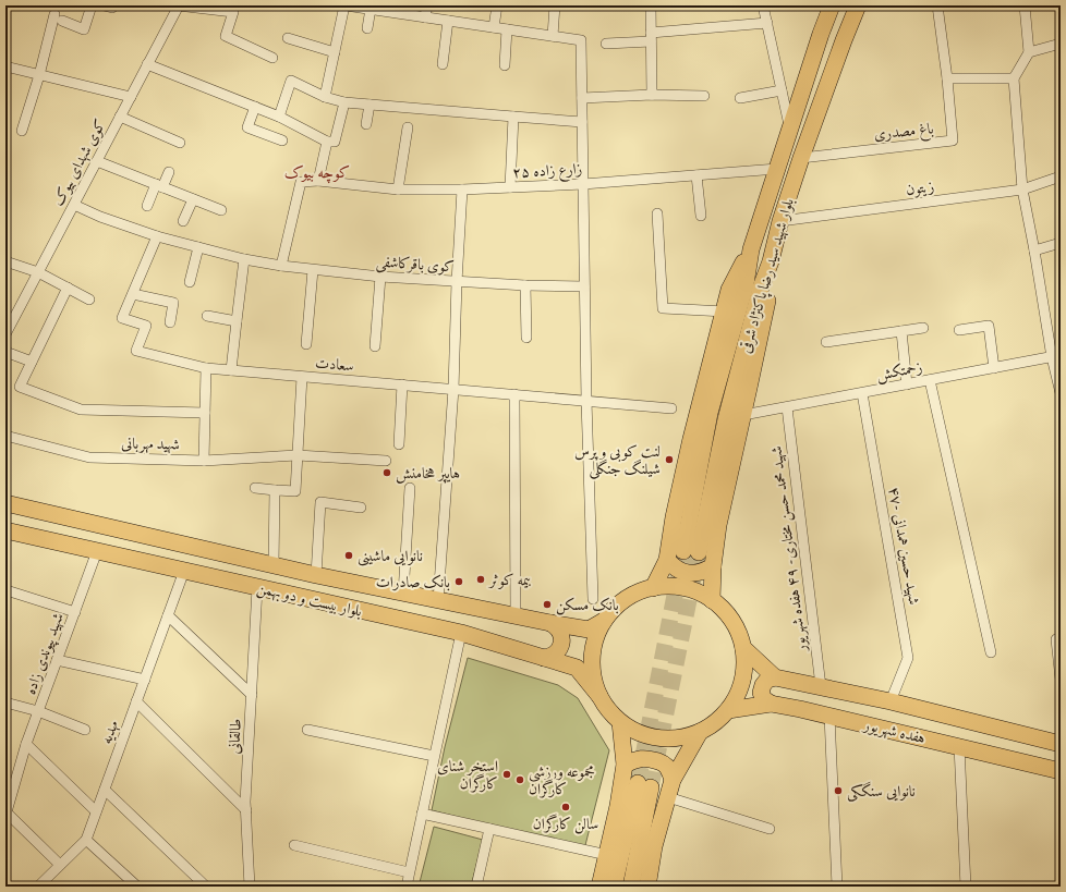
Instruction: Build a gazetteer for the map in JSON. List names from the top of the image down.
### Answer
{
  "streets": {
    "main road": ["بلوار شهید سید رضا پاکنژاد شرقی", "بلوار بیست و دو بهمن", "هفده شهریور"],
    "street": [
      "باغ مصدری",
      "کوی شهدای بیوک",
      "زارع زاده ۲۵",
      "زیتون",
      "کوی باقرکاشفی",
      "سعادت",
      "زحمتکش",
      "شهید مهربانی",
      "شهید حسین همدانی -۴۷",
      "شهید محمد حسن مختاری- ۴۹ هفده شهریور",
      "شهید پیوندی زاده",
      "مهدیه",
      "طالقانی"
    ]
  },
  "crossings": [
    ["باغ مصدری", "بلوار شهید سید رضا پاکنژاد شرقی"],
    ["کوی شهدای بیوک", "کوی باقرکاشفی"],
    ["زارع زاده ۲۵", "بلوار شهید سید رضا پاکنژاد شرقی"],
    ["زیتون", "بلوار شهید سید رضا پاکنژاد شرقی"],
    ["کوی باقرکاشفی", "سعادت"],
    ["زحمتکش", "شهید حسین همدانی -۴۷"],
    ["زحمتکش", "شهید محمد حسن مختاری- ۴۹ هفده شهریور"],
    ["شهید حسین همدانی -۴۷", "هفده شهریور"],
    ["شهید محمد حسن مختاری- ۴۹ هفده شهریور", "هفده شهریور"],
    ["بلوار بیست و دو بهمن", "شهید پیوندی زاده"],
    ["بلوار بیست و دو بهمن", "هفده شهریور"],
    ["بلوار بیست و دو بهمن", "مهدیه"],
    ["بلوار بیست و دو بهمن", "طالقانی"]
  ],
  "districts": ["کوچه بیوک"],
  "places": [
    "لنت کوبی و پرس شیلنگ‌ جنگلی",
    "هایپر هخامنش",
    "نانوایی ماشینی",
    "بیمه کوثر",
    "بانک صادرات",
    "بانک مسکن",
    "استخر شنای کارگران",
    "مجموعه ورزشی کارگران",
    "نانوایی سنگکی",
    "سالن کارگران"
  ]
}
